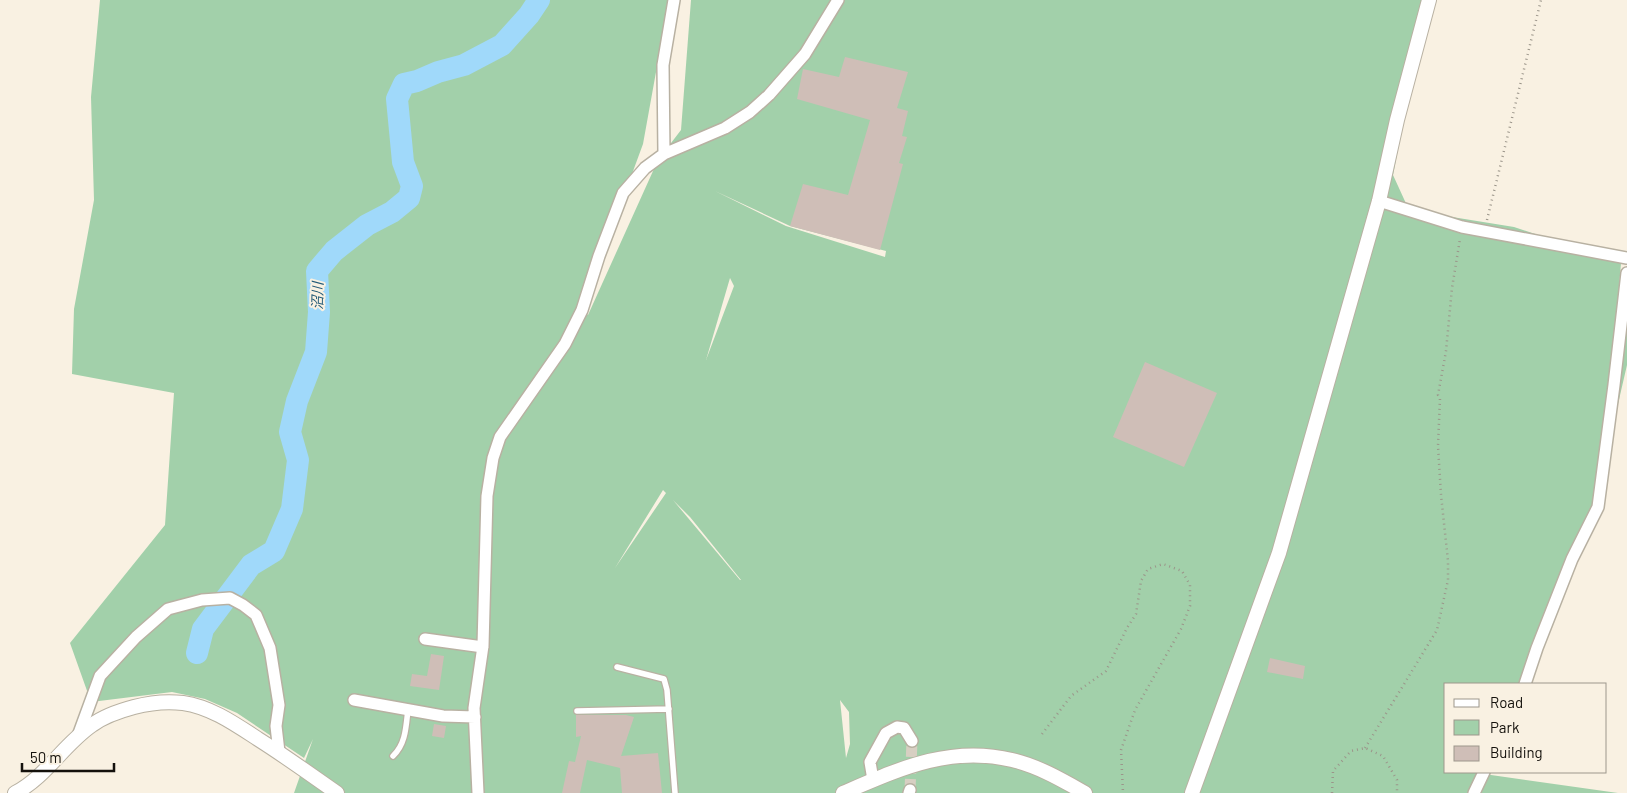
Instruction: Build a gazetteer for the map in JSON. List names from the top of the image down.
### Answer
{
  "water": ["沼川"],
  "legend": ["Road", "Park", "Building"],
  "scale_bar": "50 m"
}
